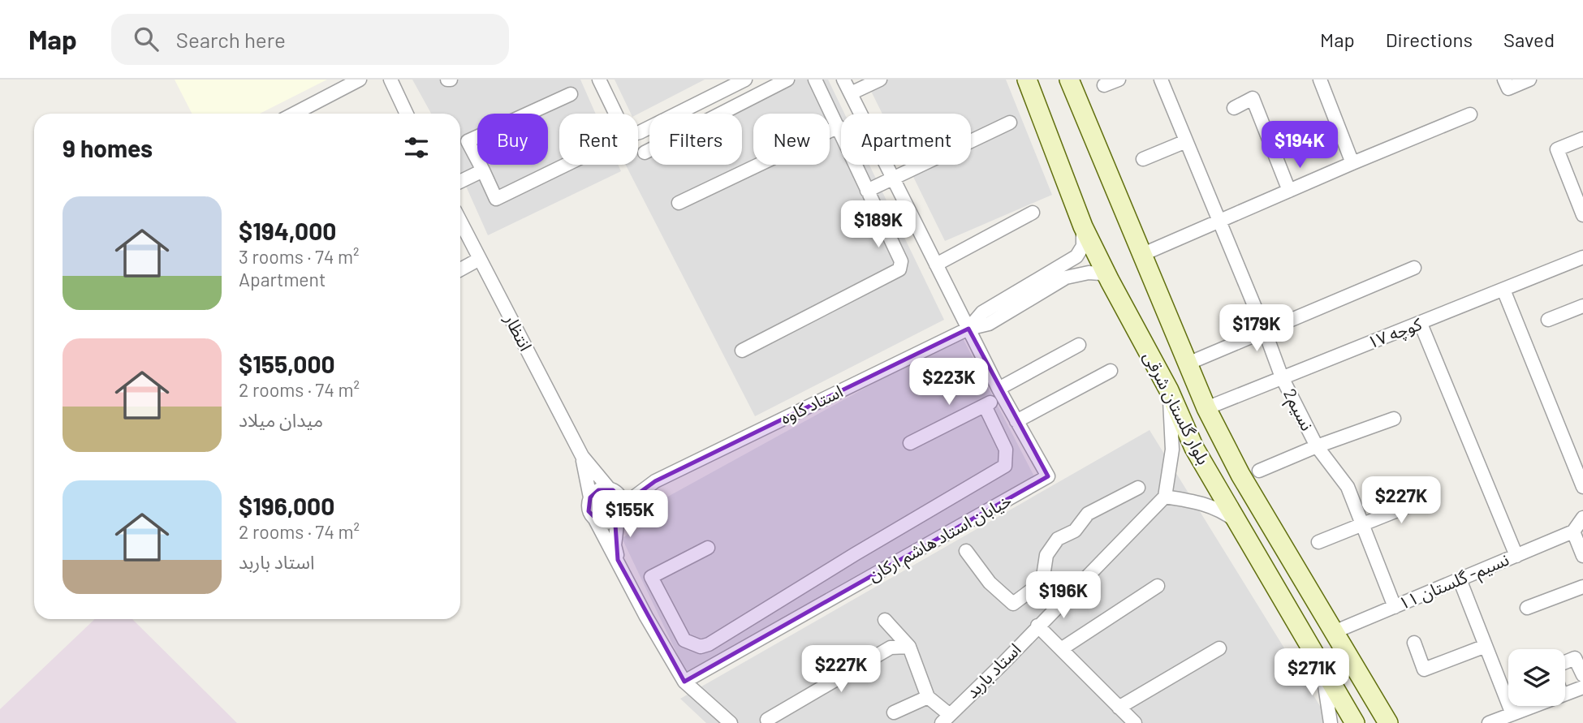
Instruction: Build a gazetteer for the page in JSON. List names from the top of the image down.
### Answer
{
  "streets": {
    "main road": ["بلوار گلستان شرقی"],
    "street": [
      "انتظار",
      "کوچه ۱۷",
      "استاد کاوه",
      "نسیم2",
      "خیابان استاد هاشم ارکان",
      "نسیم- گلستان ۱۱",
      "استاد باربد"
    ]
  },
  "crossings": [
    ["کوچه ۱۷", "بلوار گلستان شرقی"],
    ["کوچه ۱۷", "نسیم2"],
    ["استاد کاوه", "بلوار گلستان شرقی"],
    ["استاد کاوه", "خیابان استاد هاشم ارکان"],
    ["بلوار گلستان شرقی", "نسیم- گلستان ۱۱"],
    ["نسیم2", "نسیم- گلستان ۱۱"]
  ],
  "page": {
    "header": "Map",
    "search": "Search here",
    "nav": ["Map", "Directions", "Saved"],
    "chip": [
      "Buy",
      "Rent",
      "Filters",
      "New",
      "Apartment"
    ],
    "heading": "9 homes",
    "price": [
      "$194K",
      "$189K",
      "$179K",
      "$223K",
      "$227K",
      "$155K",
      "$196K",
      "$227K",
      "$271K"
    ],
    "list": [
      {
        "name": "$194,000",
        "note": "3 rooms · 74 m² · Apartment"
      },
      {
        "name": "$155,000",
        "note": "2 rooms · 74 m² · میدان میلاد"
      },
      {
        "name": "$196,000",
        "note": "2 rooms · 74 m² · استاد باربد"
      }
    ]
  }
}
